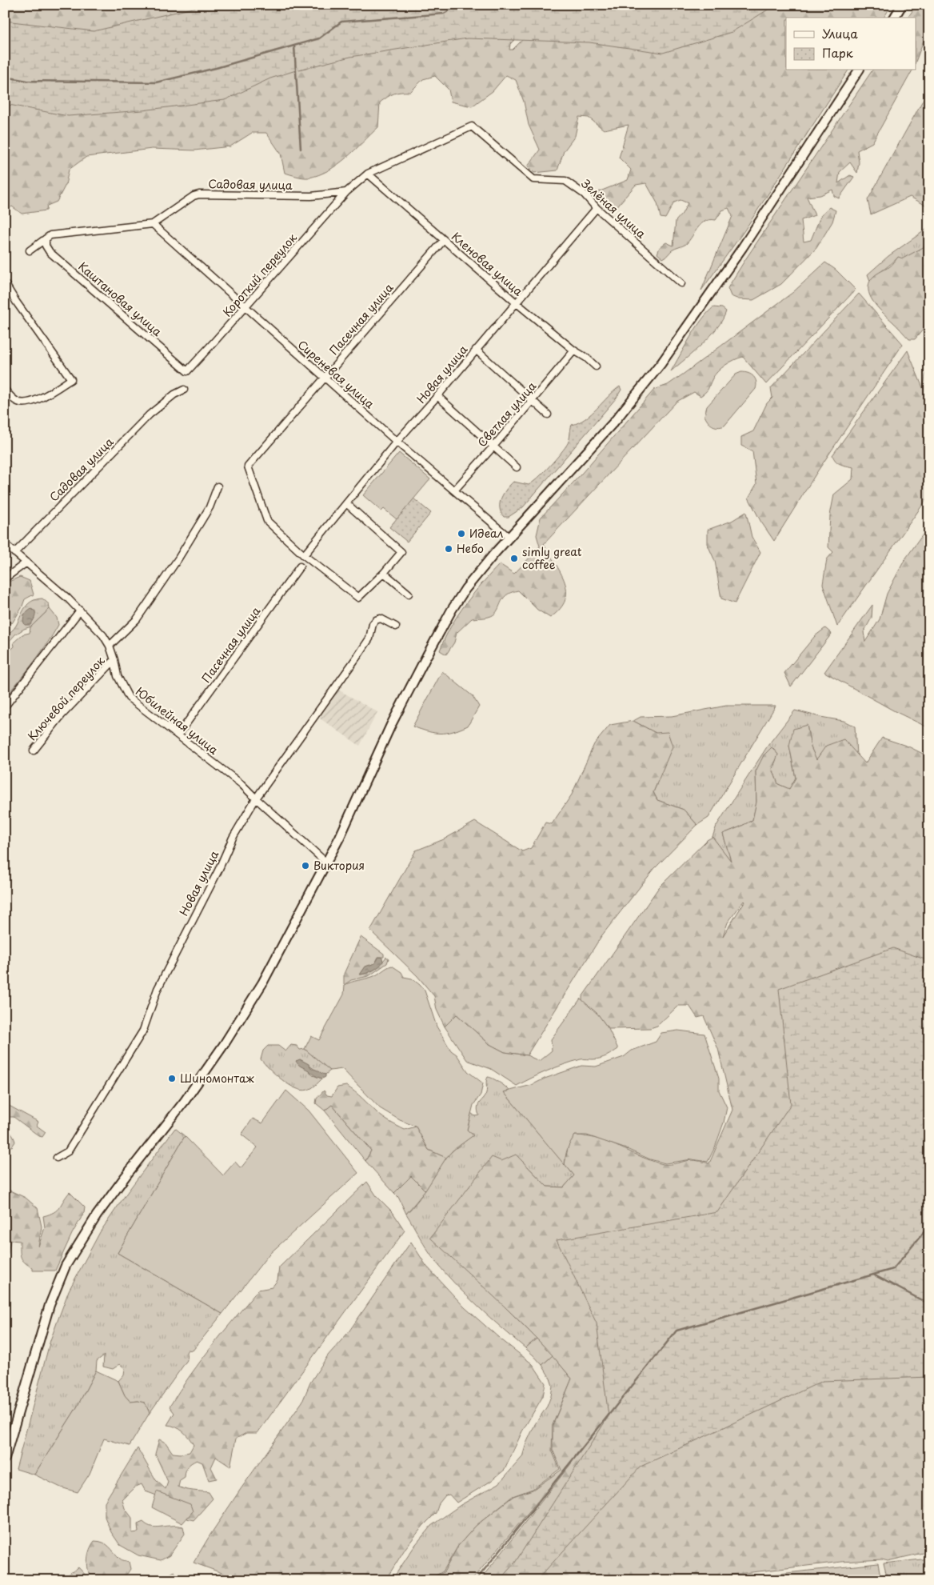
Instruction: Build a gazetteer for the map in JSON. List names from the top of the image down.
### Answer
{
  "streets": {
    "street": [
      "Садовая улица",
      "Зелёная улица",
      "Кленовая улица",
      "Короткий переулок",
      "Каштановая улица",
      "Пасечная улица",
      "Сиреневая улица",
      "Новая улица",
      "Светлая улица",
      "Ключевой переулок",
      "Юбилейная улица"
    ]
  },
  "crossings": [
    ["Садовая улица", "Короткий переулок"],
    ["Садовая улица", "Каштановая улица"],
    ["Садовая улица", "Сиреневая улица"],
    ["Садовая улица", "Юбилейная улица"],
    ["Зелёная улица", "Кленовая улица"],
    ["Зелёная улица", "Новая улица"],
    ["Кленовая улица", "Пасечная улица"],
    ["Кленовая улица", "Новая улица"],
    ["Кленовая улица", "Светлая улица"],
    ["Короткий переулок", "Каштановая улица"],
    ["Короткий переулок", "Сиреневая улица"],
    ["Пасечная улица", "Сиреневая улица"],
    ["Пасечная улица", "Новая улица"],
    ["Пасечная улица", "Юбилейная улица"],
    ["Сиреневая улица", "Новая улица"],
    ["Сиреневая улица", "Светлая улица"],
    ["Новая улица", "Юбилейная улица"],
    ["Ключевой переулок", "Юбилейная улица"]
  ],
  "places": [
    "Идеал",
    "Небо",
    "simly great coffee",
    "Виктория",
    "Шиномонтаж"
  ],
  "legend": ["Улица", "Парк"]
}
